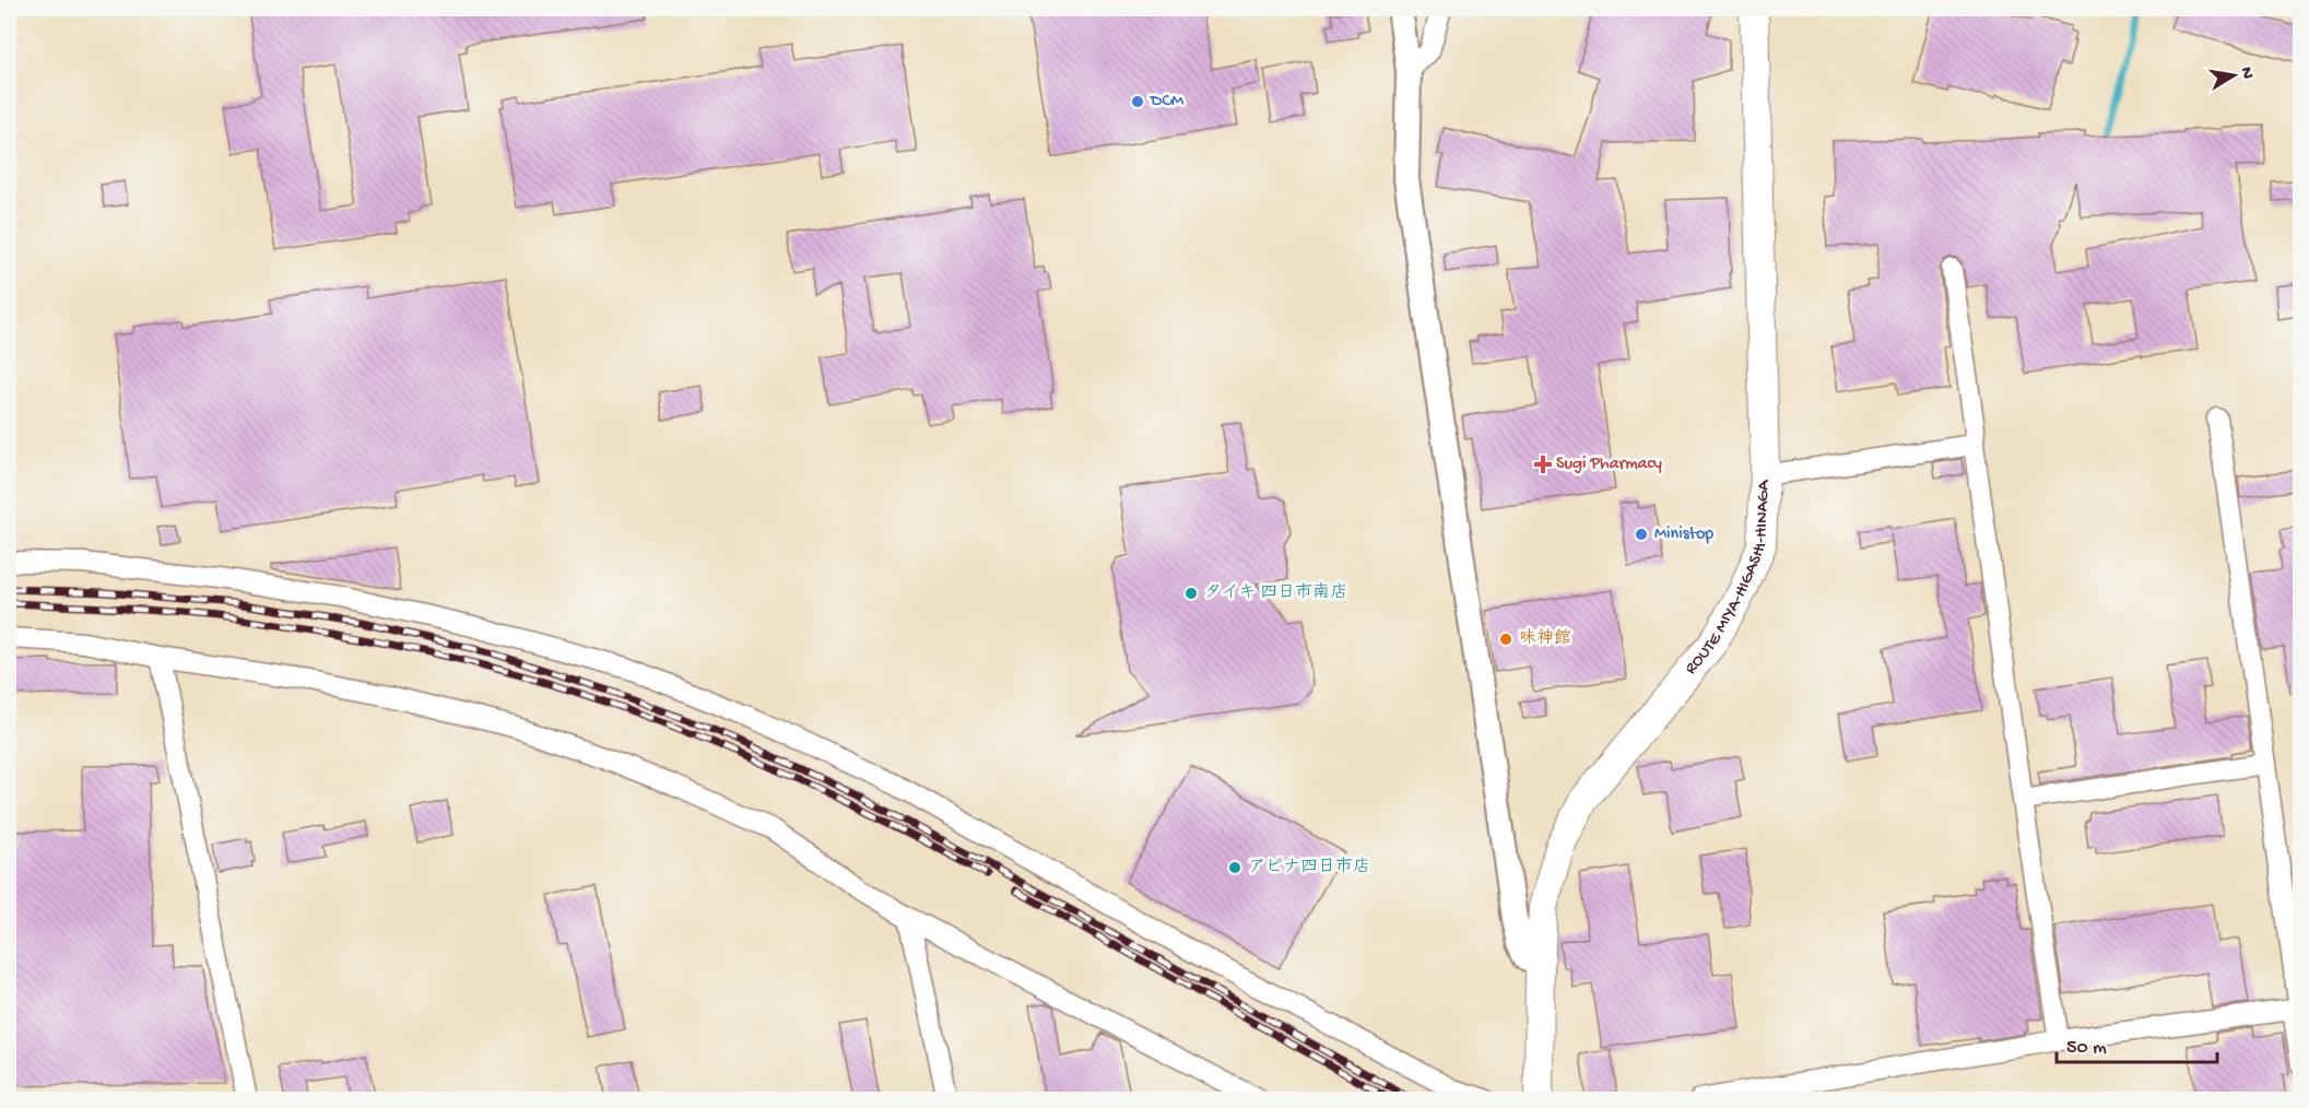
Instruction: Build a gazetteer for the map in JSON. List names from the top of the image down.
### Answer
{
  "streets": {
    "main road": ["ROUTE MIYA-HIGASHI-HINAGA"]
  },
  "places": {
    "other": [
      "DCM",
      "Ministop",
      "タイキ 四日市南店",
      "味神館",
      "アピナ四日市店"
    ],
    "health": ["Sugi Pharmacy"]
  },
  "scale_bar": "50 m",
  "north": "right"
}
